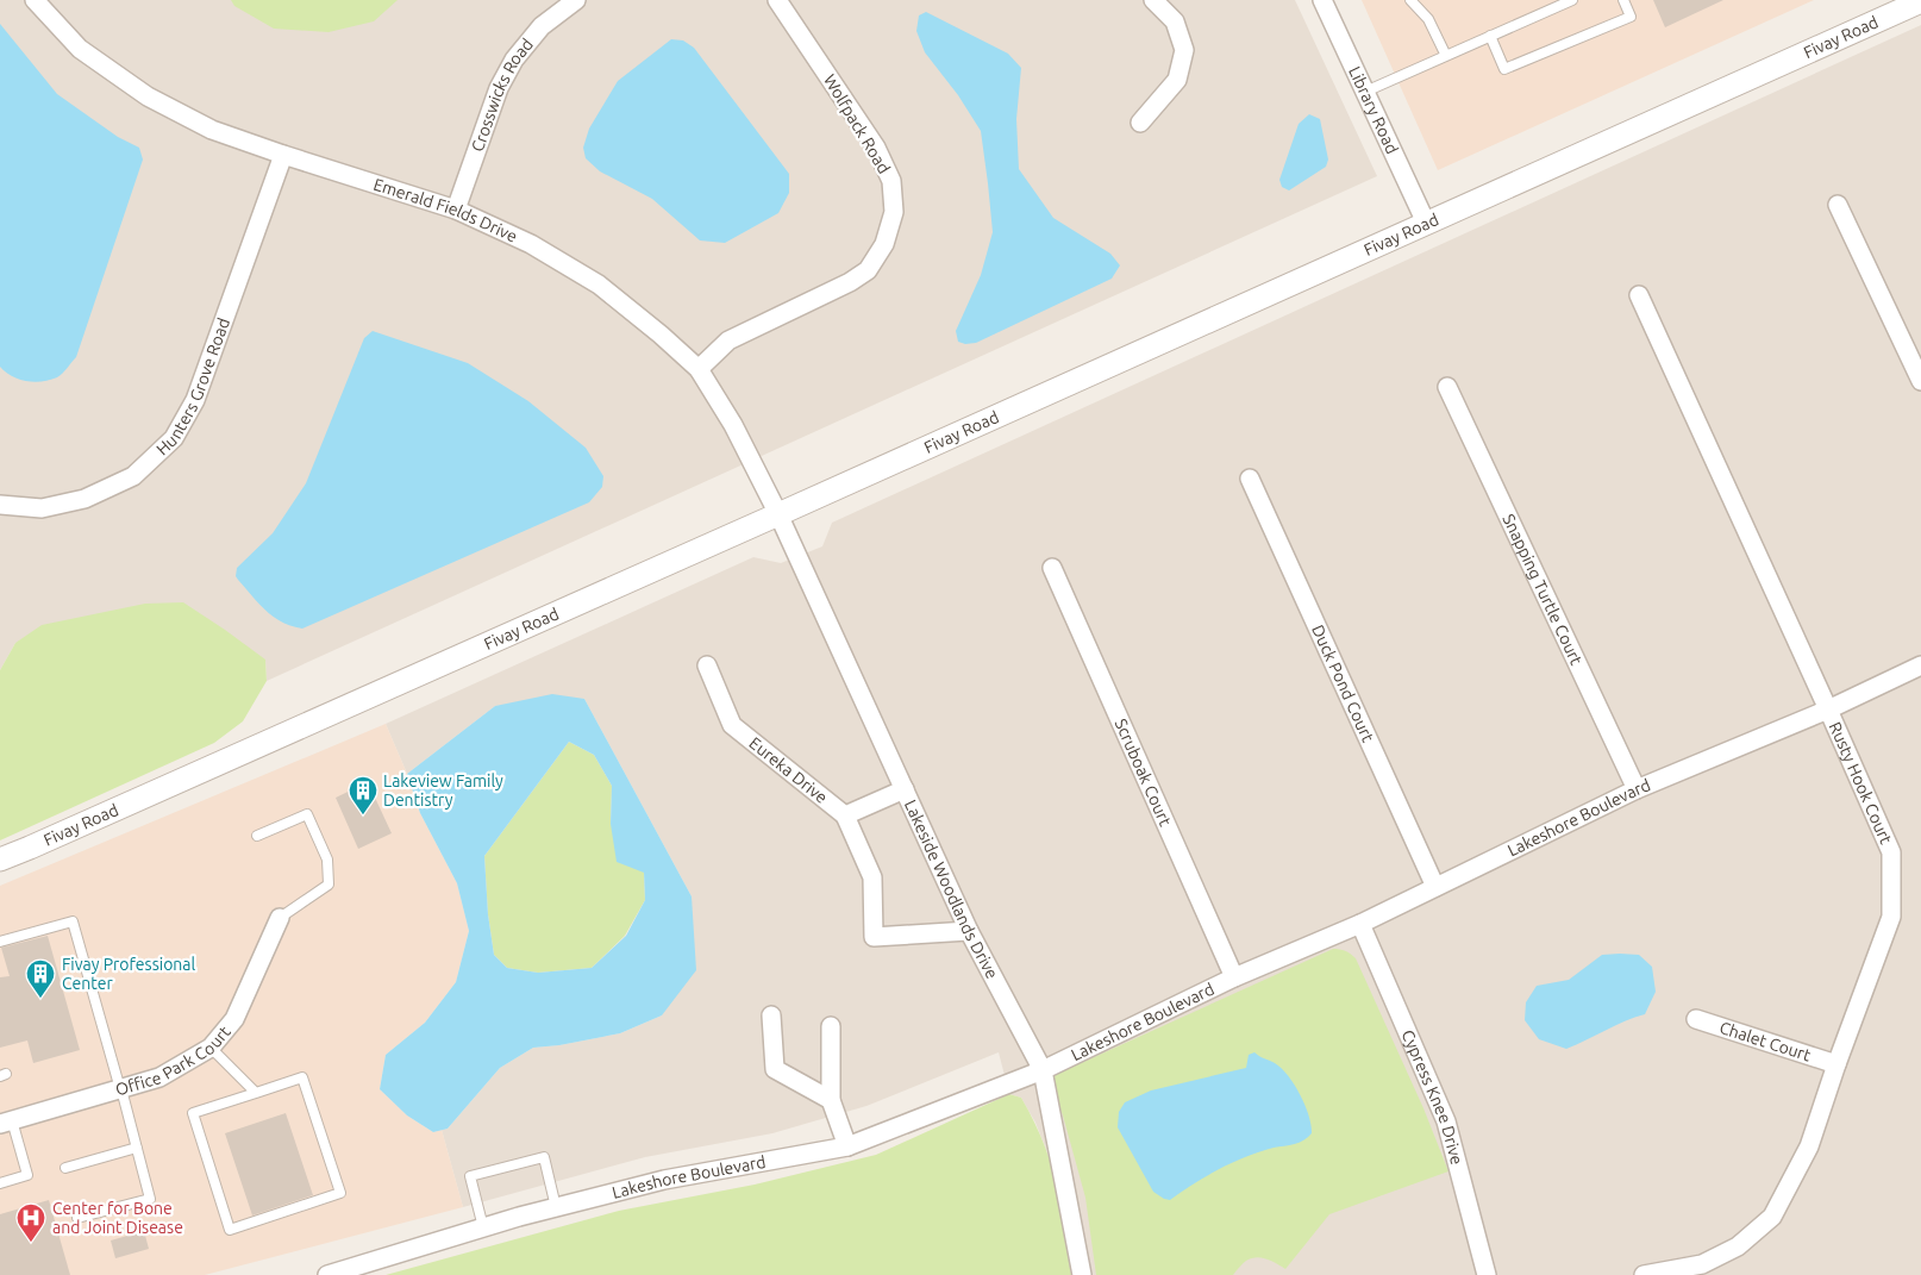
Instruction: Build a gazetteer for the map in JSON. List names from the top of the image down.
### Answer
{
  "streets": {
    "street": [
      "Fivay Road",
      "Crosswicks Road",
      "Library Road",
      "Wolfpack Road",
      "Emerald Fields Drive",
      "Hunters Grove Road",
      "Snapping Turtle Court",
      "Duck Pond Court",
      "Eureka Drive",
      "Scruboak Court",
      "Rusty Hook Court",
      "Lakeshore Boulevard",
      "Lakeside Woodlands Drive",
      "Chalet Court",
      "Office Park Court",
      "Cypress Knee Drive"
    ]
  },
  "crossings": [
    ["Fivay Road", "Library Road"],
    ["Fivay Road", "Emerald Fields Drive"],
    ["Fivay Road", "Lakeside Woodlands Drive"],
    ["Crosswicks Road", "Emerald Fields Drive"],
    ["Wolfpack Road", "Emerald Fields Drive"],
    ["Emerald Fields Drive", "Hunters Grove Road"],
    ["Emerald Fields Drive", "Lakeside Woodlands Drive"],
    ["Snapping Turtle Court", "Lakeshore Boulevard"],
    ["Duck Pond Court", "Lakeshore Boulevard"],
    ["Scruboak Court", "Lakeshore Boulevard"],
    ["Rusty Hook Court", "Lakeshore Boulevard"],
    ["Rusty Hook Court", "Chalet Court"],
    ["Lakeshore Boulevard", "Lakeside Woodlands Drive"],
    ["Lakeshore Boulevard", "Cypress Knee Drive"]
  ],
  "places": {
    "building": ["Lakeview Family Dentistry", "Fivay Professional Center"],
    "hospital": ["Center for Bone and Joint Disease"]
  }
}
